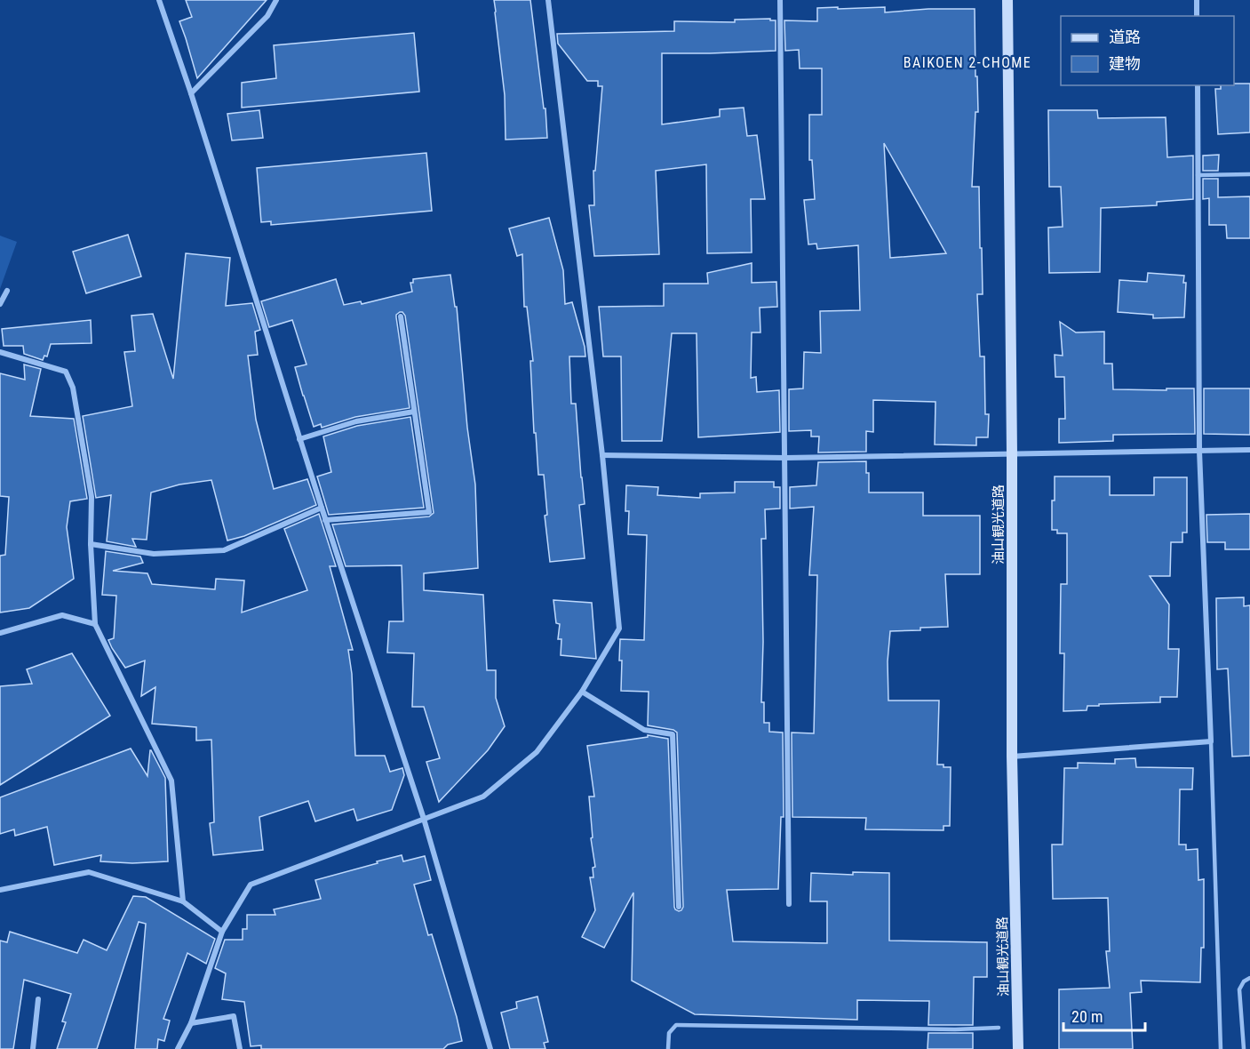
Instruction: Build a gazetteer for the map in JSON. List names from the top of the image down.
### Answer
{
  "streets": {
    "street": ["油山観光道路"]
  },
  "districts": ["BAIKOEN 2-CHOME"],
  "legend": ["道路", "建物"],
  "scale_bar": "20 m"
}
